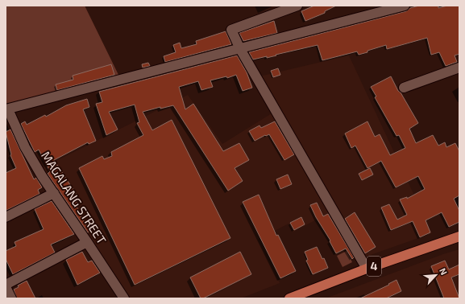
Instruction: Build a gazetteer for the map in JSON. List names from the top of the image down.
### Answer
{
  "streets": {
    "main road": ["4"],
    "street": ["MAGALANG STREET"]
  },
  "north": "top right"
}
